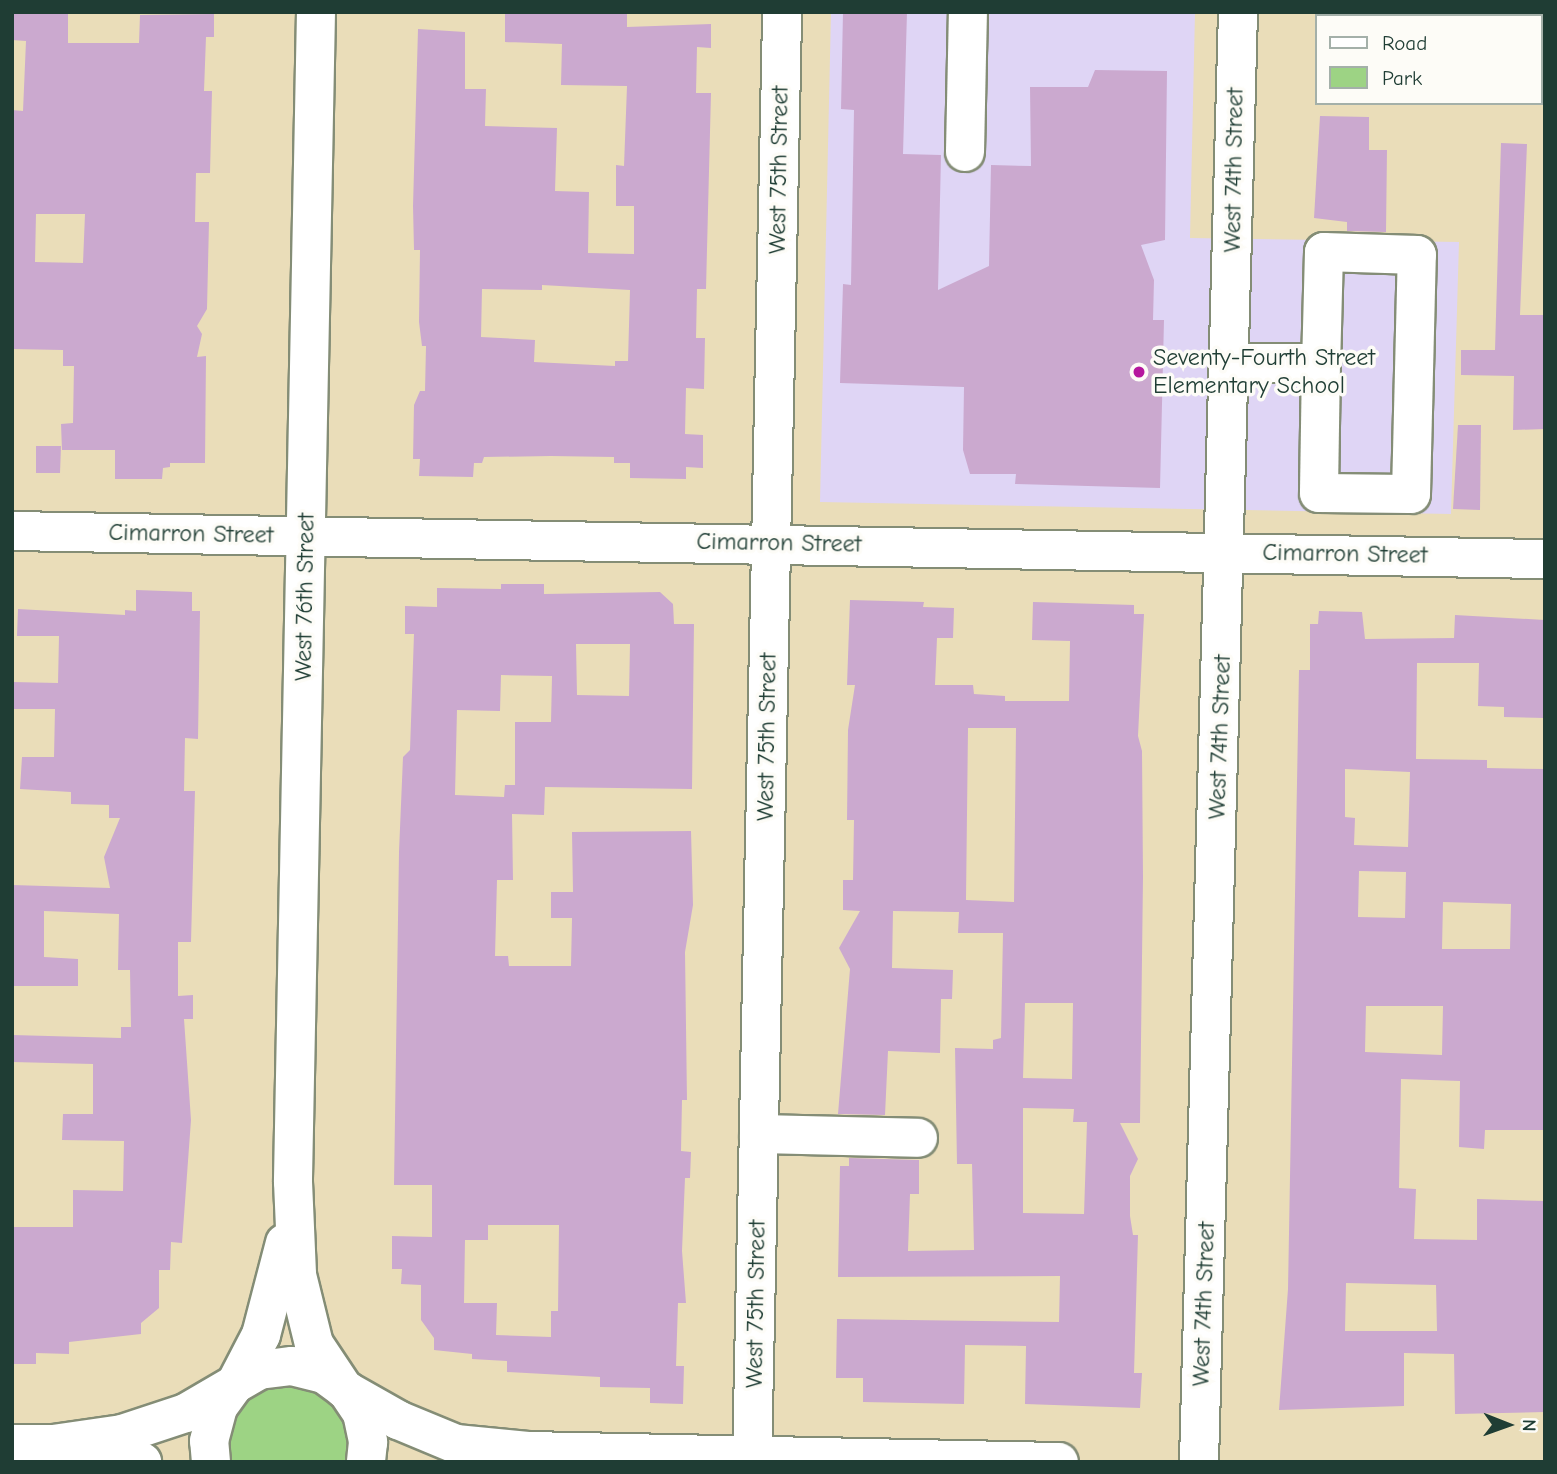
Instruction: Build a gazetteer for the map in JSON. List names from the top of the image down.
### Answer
{
  "streets": {
    "street": [
      "West 75th Street",
      "West 74th Street",
      "Cimarron Street",
      "West 76th Street"
    ]
  },
  "crossings": [
    ["West 75th Street", "Cimarron Street"],
    ["West 74th Street", "Cimarron Street"],
    ["Cimarron Street", "West 76th Street"]
  ],
  "places": ["Seventy-Fourth Street Elementary School"],
  "legend": ["Road", "Park"],
  "north": "right"
}
